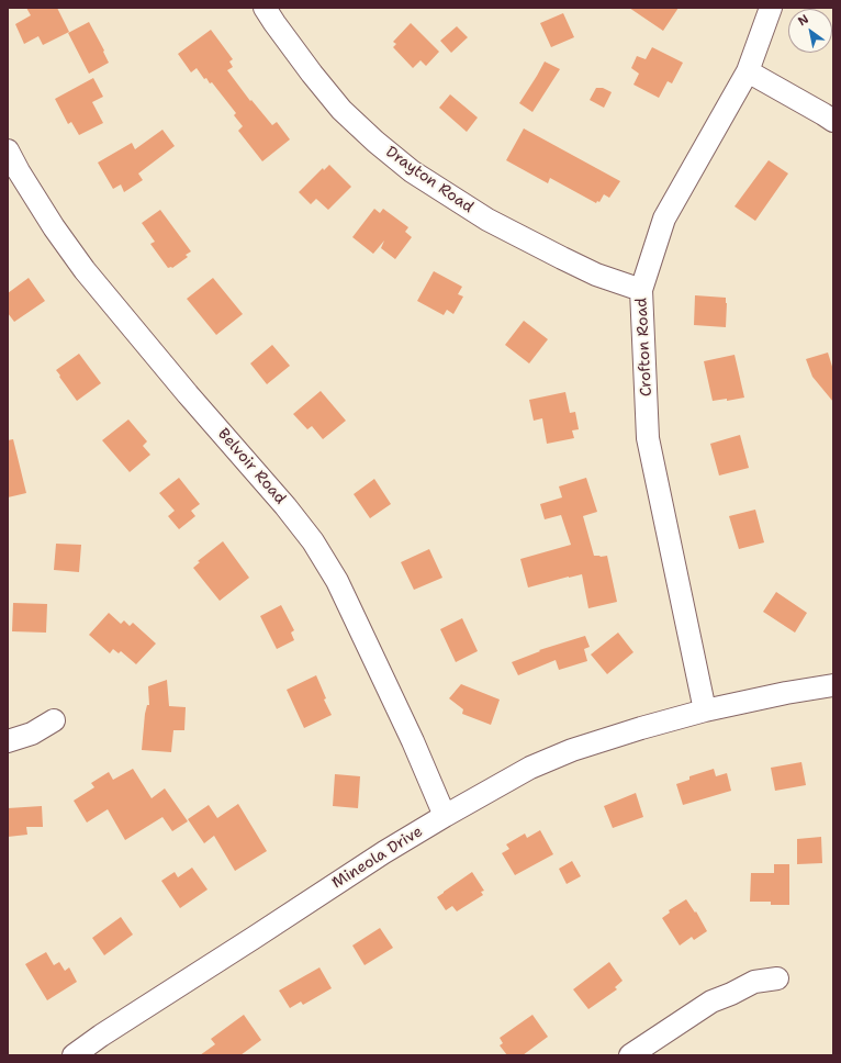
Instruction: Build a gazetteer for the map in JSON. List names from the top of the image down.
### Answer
{
  "streets": {
    "street": [
      "Drayton Road",
      "Crofton Road",
      "Belvoir Road",
      "Mineola Drive"
    ]
  },
  "crossings": [
    ["Drayton Road", "Crofton Road"],
    ["Crofton Road", "Mineola Drive"],
    ["Belvoir Road", "Mineola Drive"]
  ],
  "north": "top left"
}
